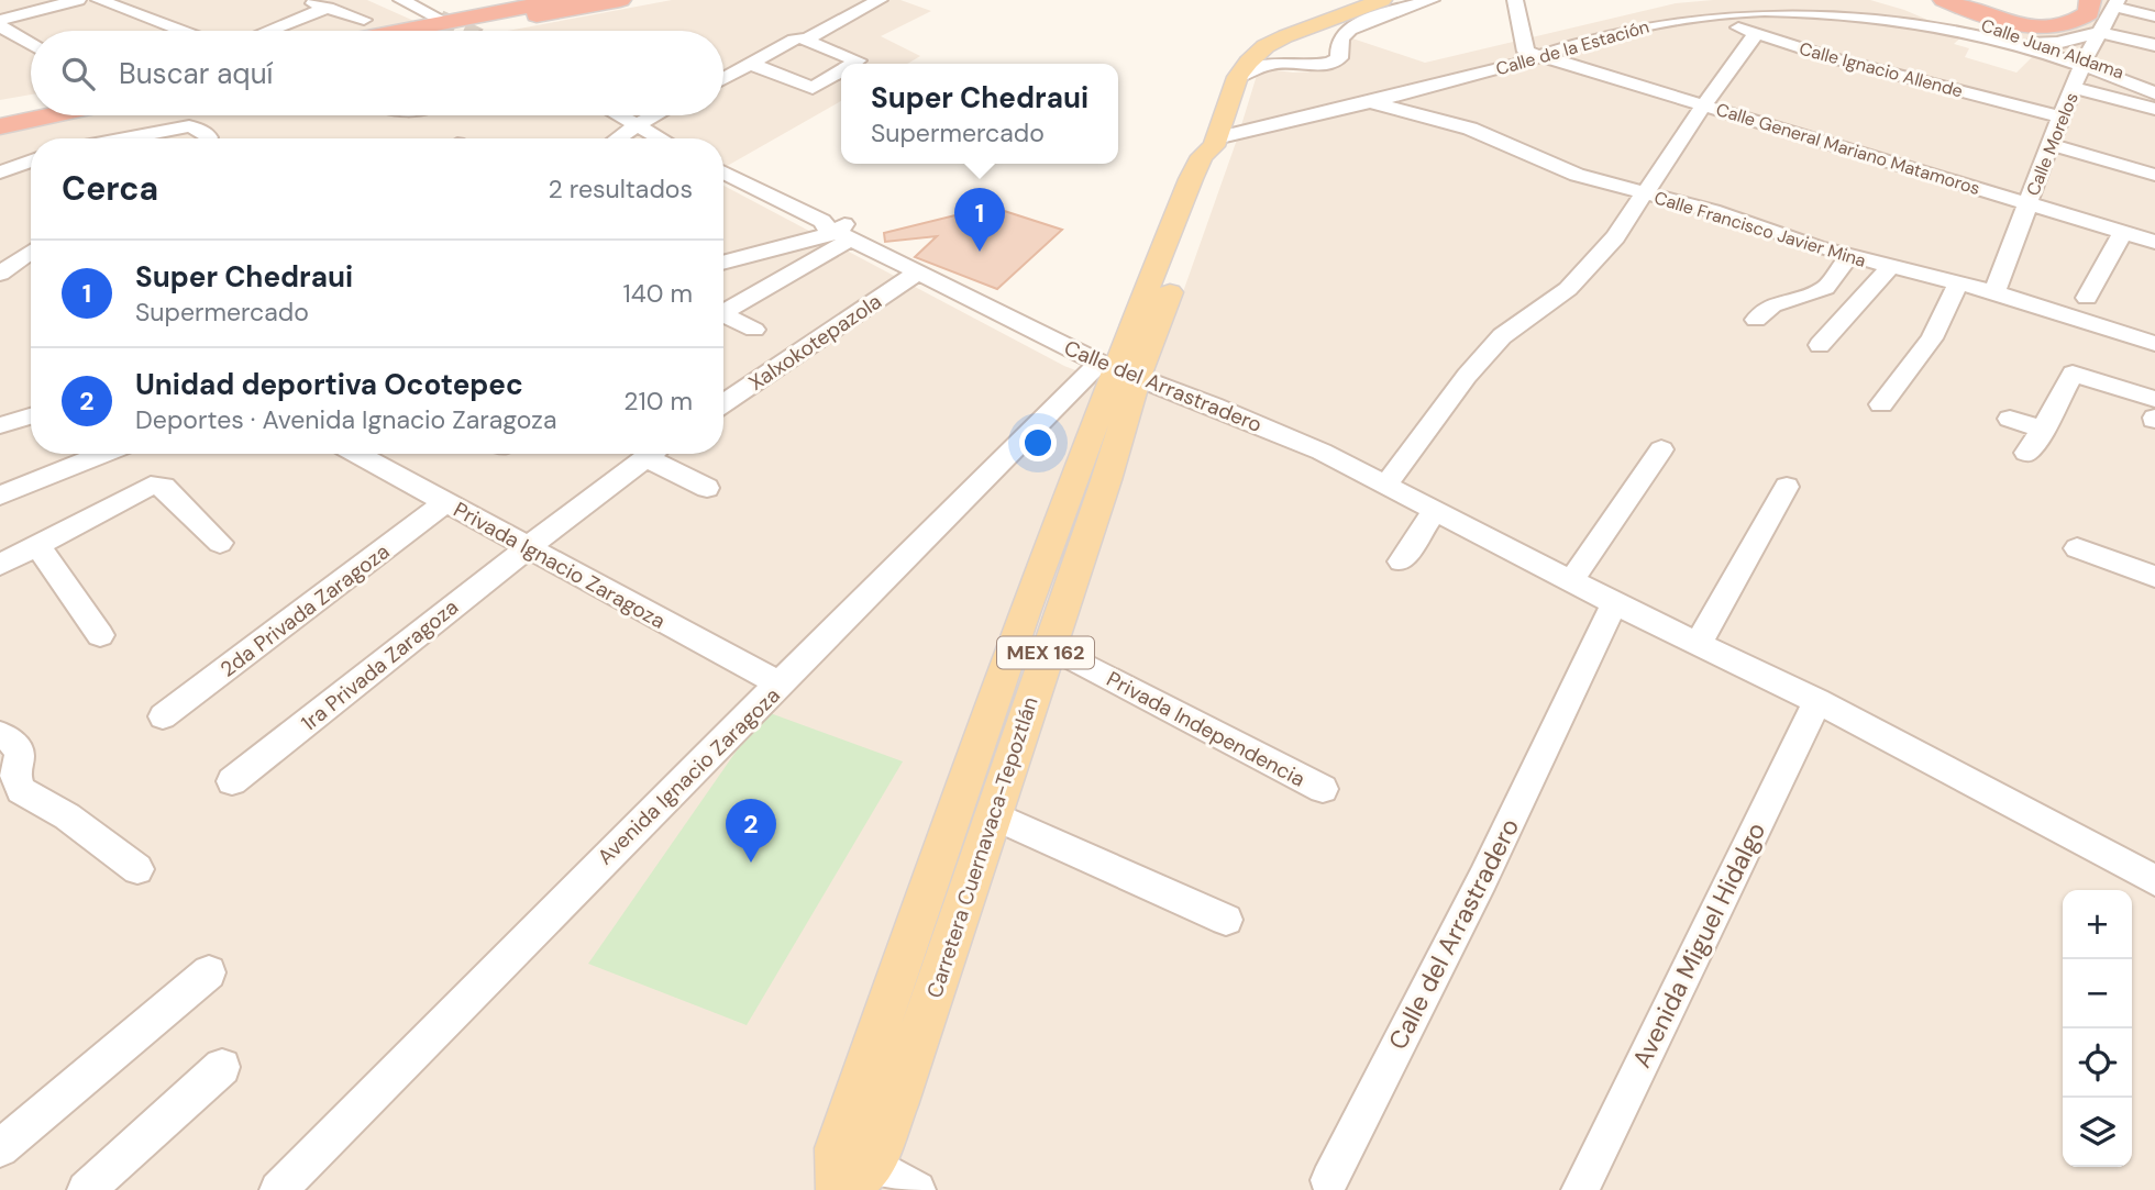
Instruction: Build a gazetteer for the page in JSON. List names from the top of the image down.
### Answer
{
  "streets": {
    "main road": ["MEX 162", "Carretera Cuernavaca-Tepoztlán"],
    "street": [
      "Calle de la Estación",
      "Calle Juan Aldama",
      "Calle Ignacio Allende",
      "Calle Morelos",
      "Calle General Mariano Matamoros",
      "Calle Francisco Javier Mina",
      "Xalxokotepazola",
      "Calle del Arrastradero",
      "Privada Ignacio Zaragoza",
      "2da Privada Zaragoza",
      "1ra Privada Zaragoza",
      "Privada Independencia",
      "Avenida Ignacio Zaragoza",
      "Avenida Miguel Hidalgo"
    ]
  },
  "crossings": [
    ["Calle de la Estación", "Calle Juan Aldama"],
    ["Calle de la Estación", "Calle Ignacio Allende"],
    ["Calle de la Estación", "Calle General Mariano Matamoros"],
    ["Calle de la Estación", "Calle Francisco Javier Mina"],
    ["Calle de la Estación", "MEX 162"],
    ["Calle de la Estación", "Carretera Cuernavaca-Tepoztlán"],
    ["Calle Juan Aldama", "Calle Morelos"],
    ["Calle Ignacio Allende", "Calle Morelos"],
    ["Calle Morelos", "Calle General Mariano Matamoros"],
    ["Calle Morelos", "Calle Francisco Javier Mina"],
    ["Xalxokotepazola", "Calle del Arrastradero"],
    ["Calle del Arrastradero", "Avenida Ignacio Zaragoza"],
    ["Calle del Arrastradero", "Carretera Cuernavaca-Tepoztlán"],
    ["Calle del Arrastradero", "Avenida Miguel Hidalgo"],
    ["Privada Ignacio Zaragoza", "2da Privada Zaragoza"],
    ["Privada Ignacio Zaragoza", "1ra Privada Zaragoza"],
    ["Privada Ignacio Zaragoza", "Avenida Ignacio Zaragoza"],
    ["MEX 162", "Carretera Cuernavaca-Tepoztlán"],
    ["Privada Independencia", "Carretera Cuernavaca-Tepoztlán"],
    ["Avenida Ignacio Zaragoza", "Carretera Cuernavaca-Tepoztlán"]
  ],
  "page": {
    "search": "Buscar aquí",
    "popup": ["Super Chedraui", "Supermercado"],
    "heading": ["Cerca", "2 resultados"],
    "pins": ["1", "2"],
    "list": [
      {
        "mark": "1",
        "name": "Super Chedraui",
        "note": "Supermercado",
        "value": "140 m"
      },
      {
        "mark": "2",
        "name": "Unidad deportiva Ocotepec",
        "note": "Deportes · Avenida Ignacio Zaragoza",
        "value": "210 m"
      }
    ],
    "map_buttons": ["+", "−"]
  }
}
